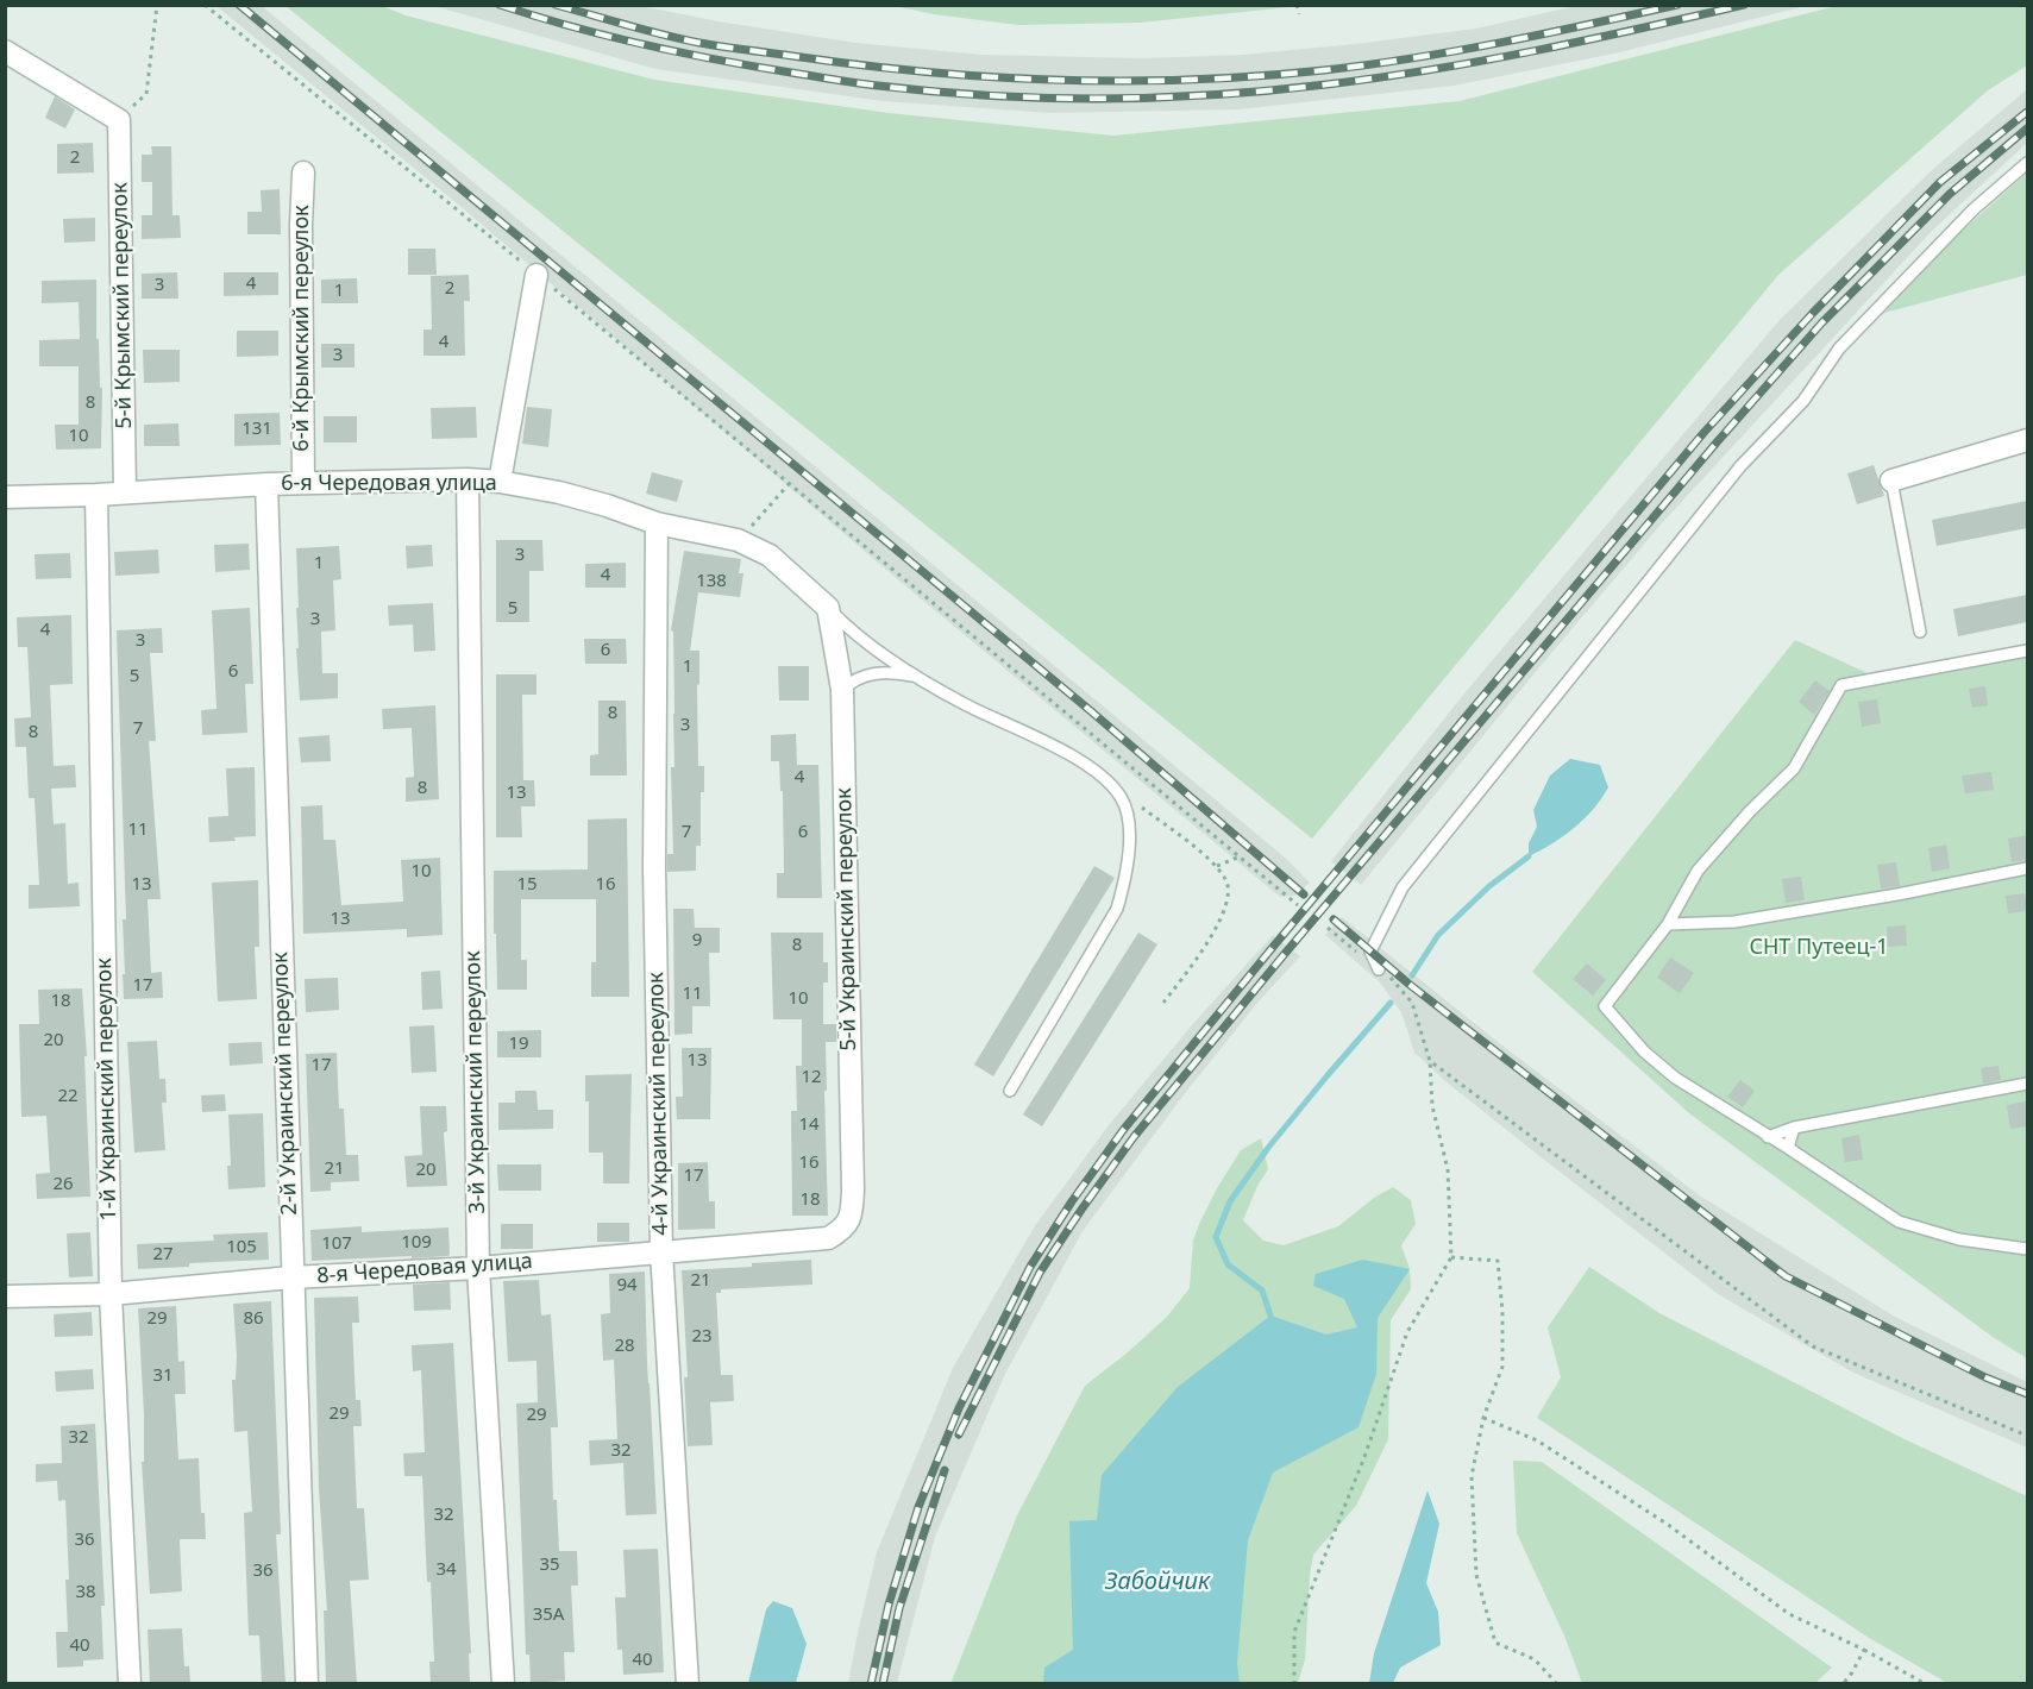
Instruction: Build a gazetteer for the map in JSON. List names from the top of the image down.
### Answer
{
  "streets": {
    "street": [
      "5-й Крымский переулок",
      "6-й Крымский переулок",
      "6-я Чередовая улица",
      "5-й Украинский переулок",
      "3-й Украинский переулок",
      "2-й Украинский переулок",
      "1-й Украинский переулок",
      "4-й Украинский переулок",
      "8-я Чередовая улица"
    ]
  },
  "crossings": [
    ["5-й Крымский переулок", "6-я Чередовая улица"],
    ["6-й Крымский переулок", "6-я Чередовая улица"],
    ["6-я Чередовая улица", "5-й Украинский переулок"],
    ["6-я Чередовая улица", "3-й Украинский переулок"],
    ["6-я Чередовая улица", "2-й Украинский переулок"],
    ["6-я Чередовая улица", "1-й Украинский переулок"],
    ["6-я Чередовая улица", "4-й Украинский переулок"],
    ["5-й Украинский переулок", "8-я Чередовая улица"],
    ["3-й Украинский переулок", "8-я Чередовая улица"],
    ["2-й Украинский переулок", "8-я Чередовая улица"],
    ["1-й Украинский переулок", "8-я Чередовая улица"],
    ["4-й Украинский переулок", "8-я Чередовая улица"]
  ],
  "water": ["Забойчик"],
  "parks": ["СНТ Путеец-1"],
  "house_numbers": [
    "2",
    "4",
    "3",
    "2",
    "1",
    "4",
    "3",
    "8",
    "131",
    "10",
    "3",
    "1",
    "4",
    "138",
    "5",
    "3",
    "4",
    "3",
    "6",
    "1",
    "6",
    "5",
    "8",
    "3",
    "7",
    "8",
    "4",
    "8",
    "13",
    "11",
    "7",
    "6",
    "10",
    "13",
    "15",
    "16",
    "13",
    "9",
    "8",
    "17",
    "11",
    "10",
    "18",
    "20",
    "19",
    "13",
    "17",
    "12",
    "22",
    "14",
    "16",
    "21",
    "20",
    "17",
    "26",
    "18",
    "109",
    "107",
    "105",
    "27",
    "21",
    "94",
    "29",
    "86",
    "23",
    "28",
    "31",
    "29",
    "29",
    "32",
    "32",
    "32",
    "36",
    "35",
    "34",
    "36",
    "38",
    "35А",
    "40",
    "40"
  ]
}
